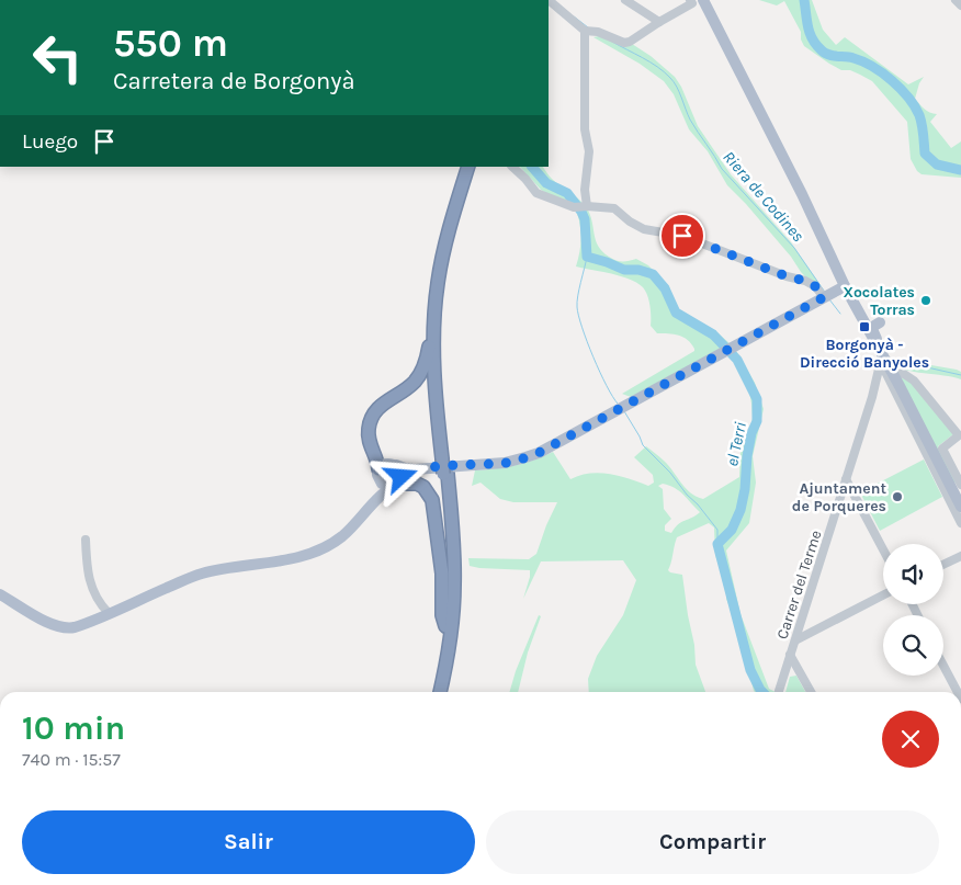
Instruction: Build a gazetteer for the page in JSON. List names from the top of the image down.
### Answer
{
  "streets": {
    "street": ["Carrer del Terme"]
  },
  "water": ["Riera de Codines", "el Terri"],
  "places": {
    "other": ["Xocolates Torras", "Ajuntament de Porqueres"],
    "transit": ["Borgonyà - Direcció Banyoles"]
  },
  "page": {
    "turn": ["550 m", "Carretera de Borgonyà"],
    "then": "Luego",
    "heading": ["10 min", "740 m · 15:57"],
    "buttons": ["Salir", "Compartir"]
  }
}
